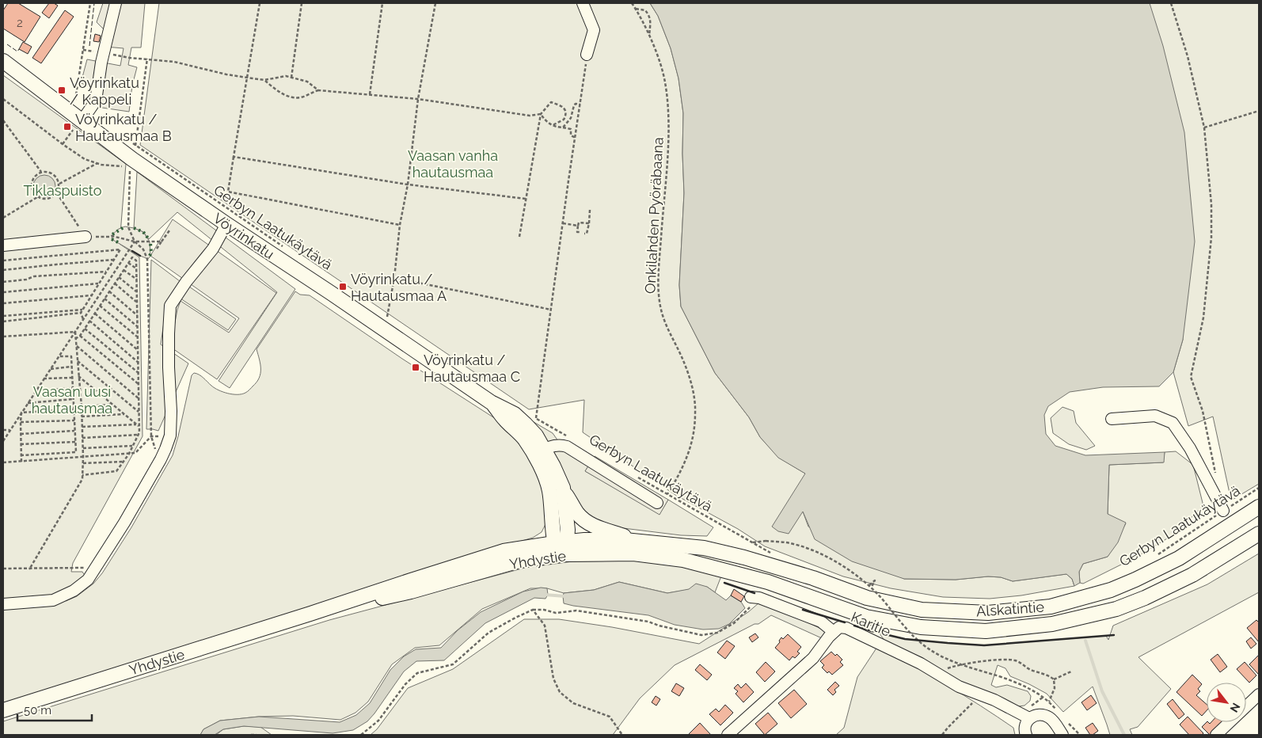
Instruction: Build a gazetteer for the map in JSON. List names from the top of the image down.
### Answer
{
  "streets": {
    "main road": ["Vöyrinkatu", "Yhdystie", "Alskatintie"],
    "street": ["Karitie"],
    "path": ["Onkilahden Pyöräbaana", "Gerbyn Laatukäytävä"]
  },
  "crossings": [
    ["Onkilahden Pyöräbaana", "Gerbyn Laatukäytävä"],
    ["Vöyrinkatu", "Yhdystie"],
    ["Yhdystie", "Alskatintie"]
  ],
  "parks": ["Vaasan vanha hautausmaa", "Tiklaspuisto", "Vaasan uusi hautausmaa"],
  "places": {
    "transit": [
      "Vöyrinkatu / Kappeli",
      "Vöyrinkatu / Hautausmaa B",
      "Vöyrinkatu / Hautausmaa A",
      "Vöyrinkatu / Hautausmaa C"
    ]
  },
  "house_numbers": ["2"],
  "scale_bar": "50 m",
  "north": "bottom right"
}
